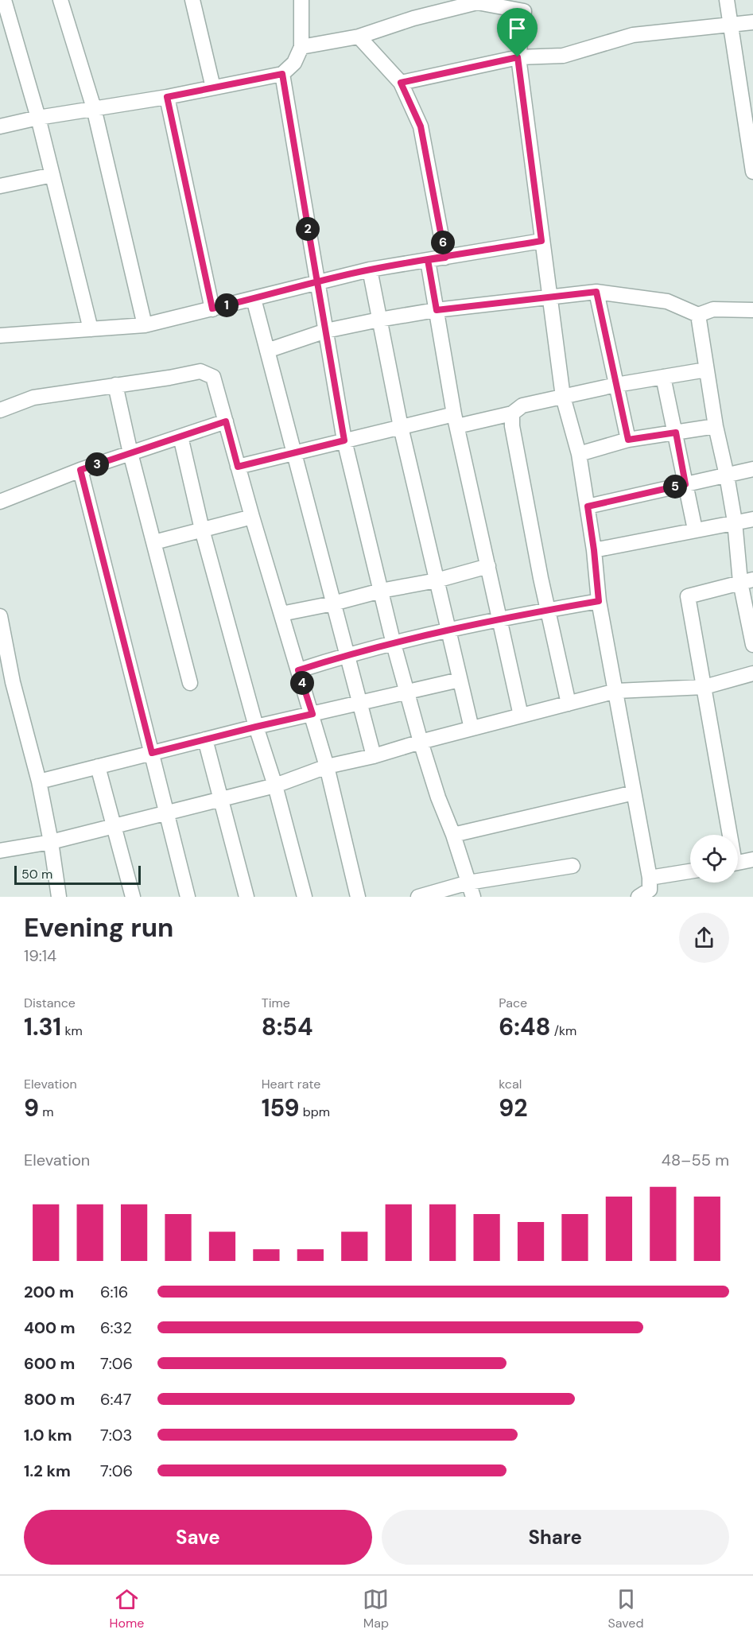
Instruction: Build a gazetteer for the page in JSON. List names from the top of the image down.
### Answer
{
  "scale_bar": "50 m",
  "page": {
    "pins": [
      "2",
      "6",
      "1",
      "3",
      "5",
      "4"
    ],
    "scale": "50 m",
    "heading": ["Evening run", "19:14"],
    "stats": [
      ["Distance", "1.31 km"],
      ["Time", "8:54"],
      ["Pace", "6:48 /km"],
      ["Elevation", "9 m"],
      ["Heart rate", "159 bpm"],
      ["kcal", "92"]
    ],
    "chart": ["Elevation", "48–55 m"],
    "list": [
      {
        "name": "200 m",
        "note": "6:16"
      },
      {
        "name": "400 m",
        "note": "6:32"
      },
      {
        "name": "600 m",
        "note": "7:06"
      },
      {
        "name": "800 m",
        "note": "6:47"
      },
      {
        "name": "1.0 km",
        "note": "7:03"
      },
      {
        "name": "1.2 km",
        "note": "7:06"
      }
    ],
    "buttons": ["Save", "Share"],
    "tabs": ["Home", "Map", "Saved"]
  }
}
